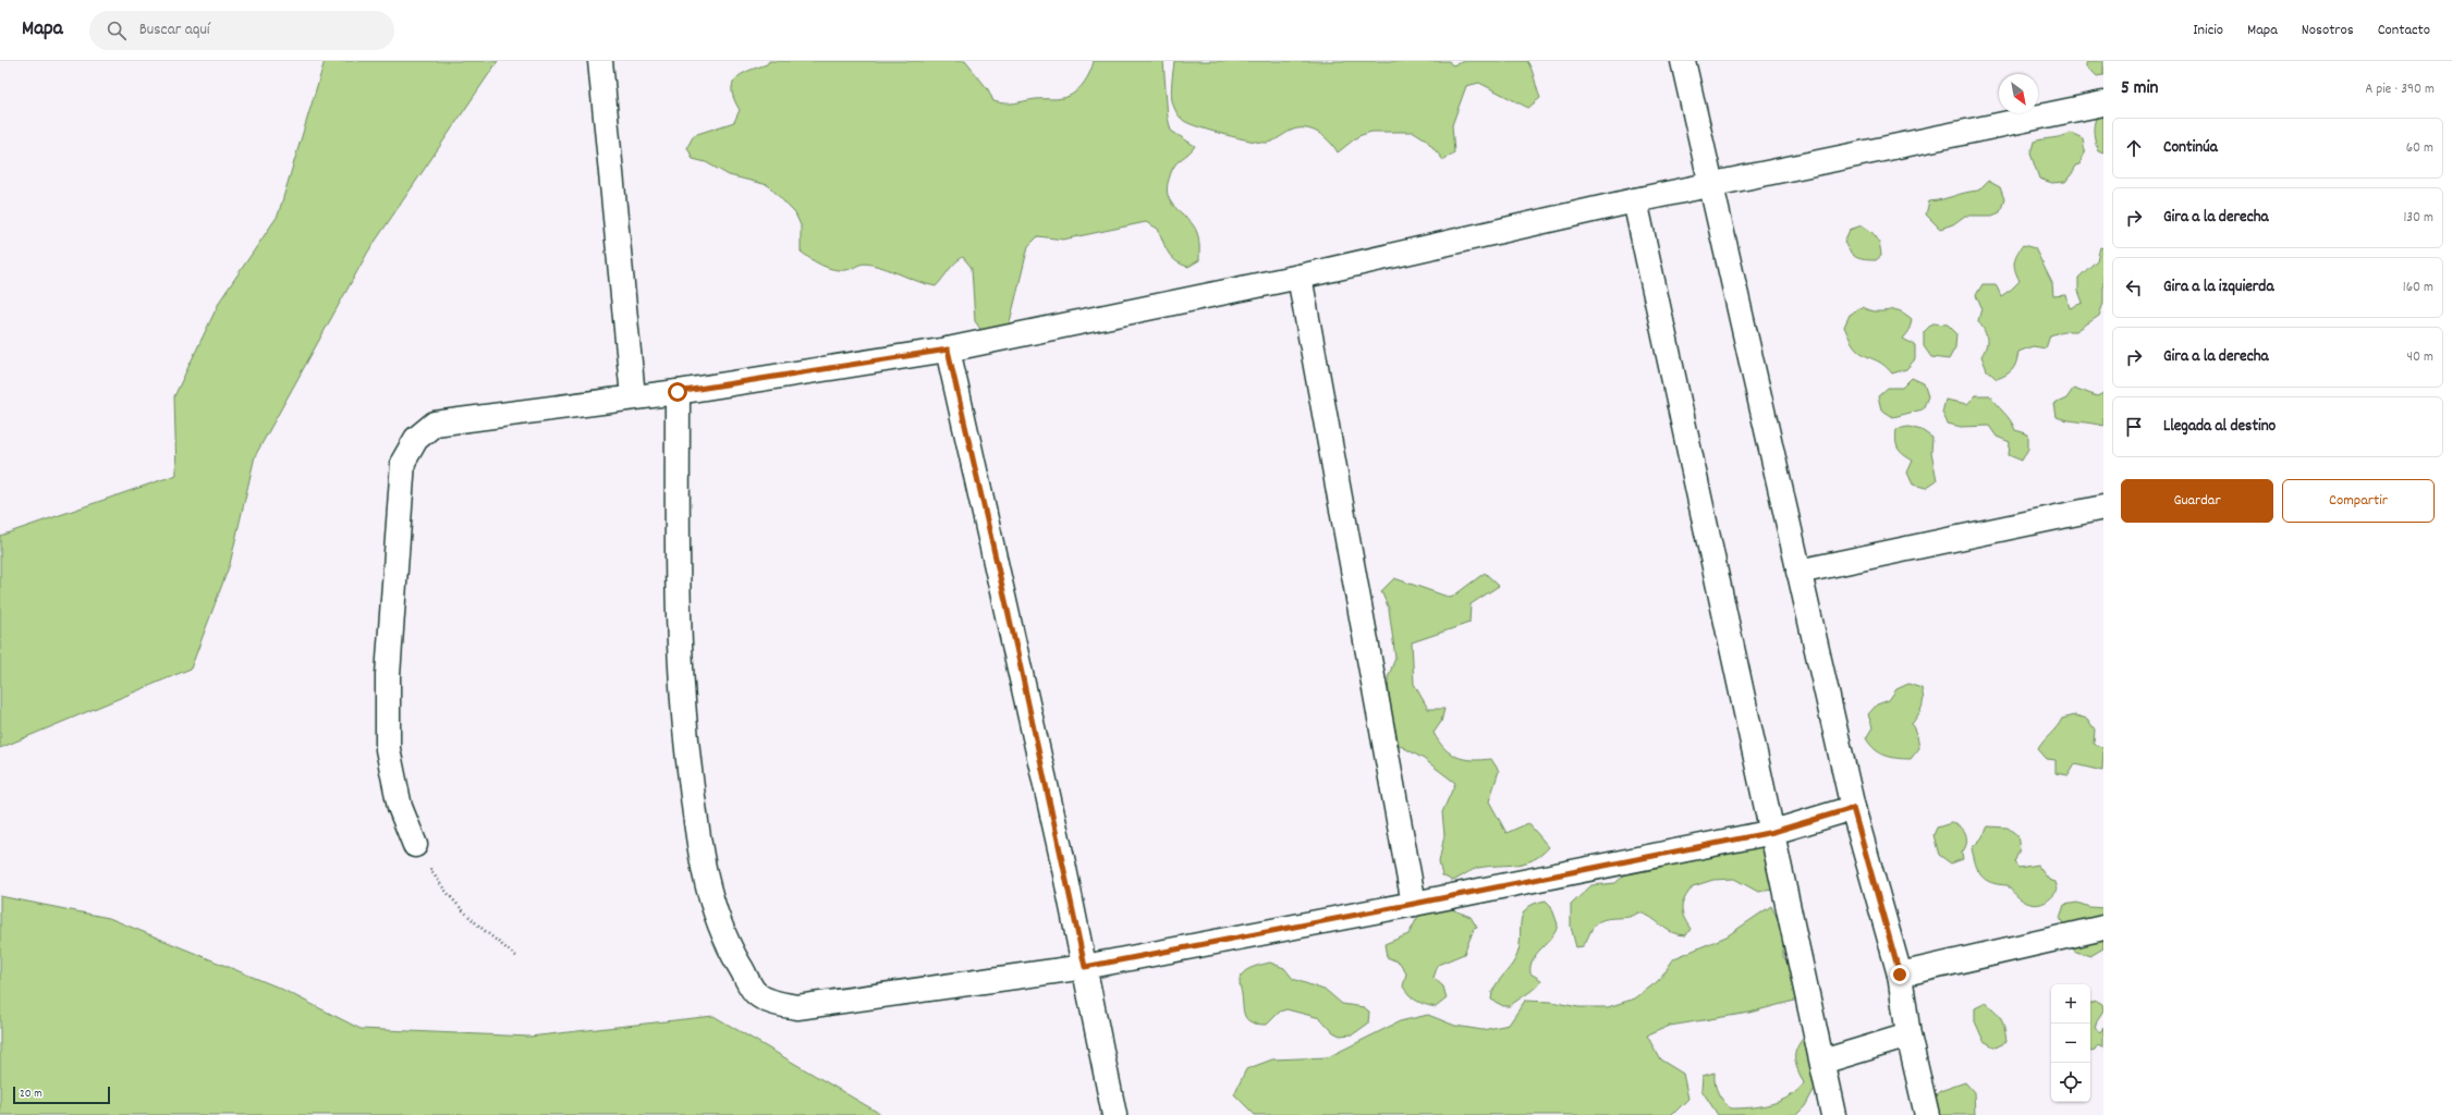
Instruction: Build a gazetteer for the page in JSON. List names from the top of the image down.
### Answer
{
  "scale_bar": "20 m",
  "north": "bottom right",
  "page": {
    "header": "Mapa",
    "search": "Buscar aquí",
    "nav": [
      "Inicio",
      "Mapa",
      "Nosotros",
      "Contacto"
    ],
    "heading": ["5 min", "A pie · 390 m"],
    "list": [
      ["Continúa", "60 m"],
      ["Gira a la derecha", "130 m"],
      ["Gira a la izquierda", "160 m"],
      ["Gira a la derecha", "40 m"],
      "Llegada al destino"
    ],
    "buttons": ["Guardar", "Compartir"],
    "map_buttons": ["+", "−"],
    "scale": "20 m"
  }
}
